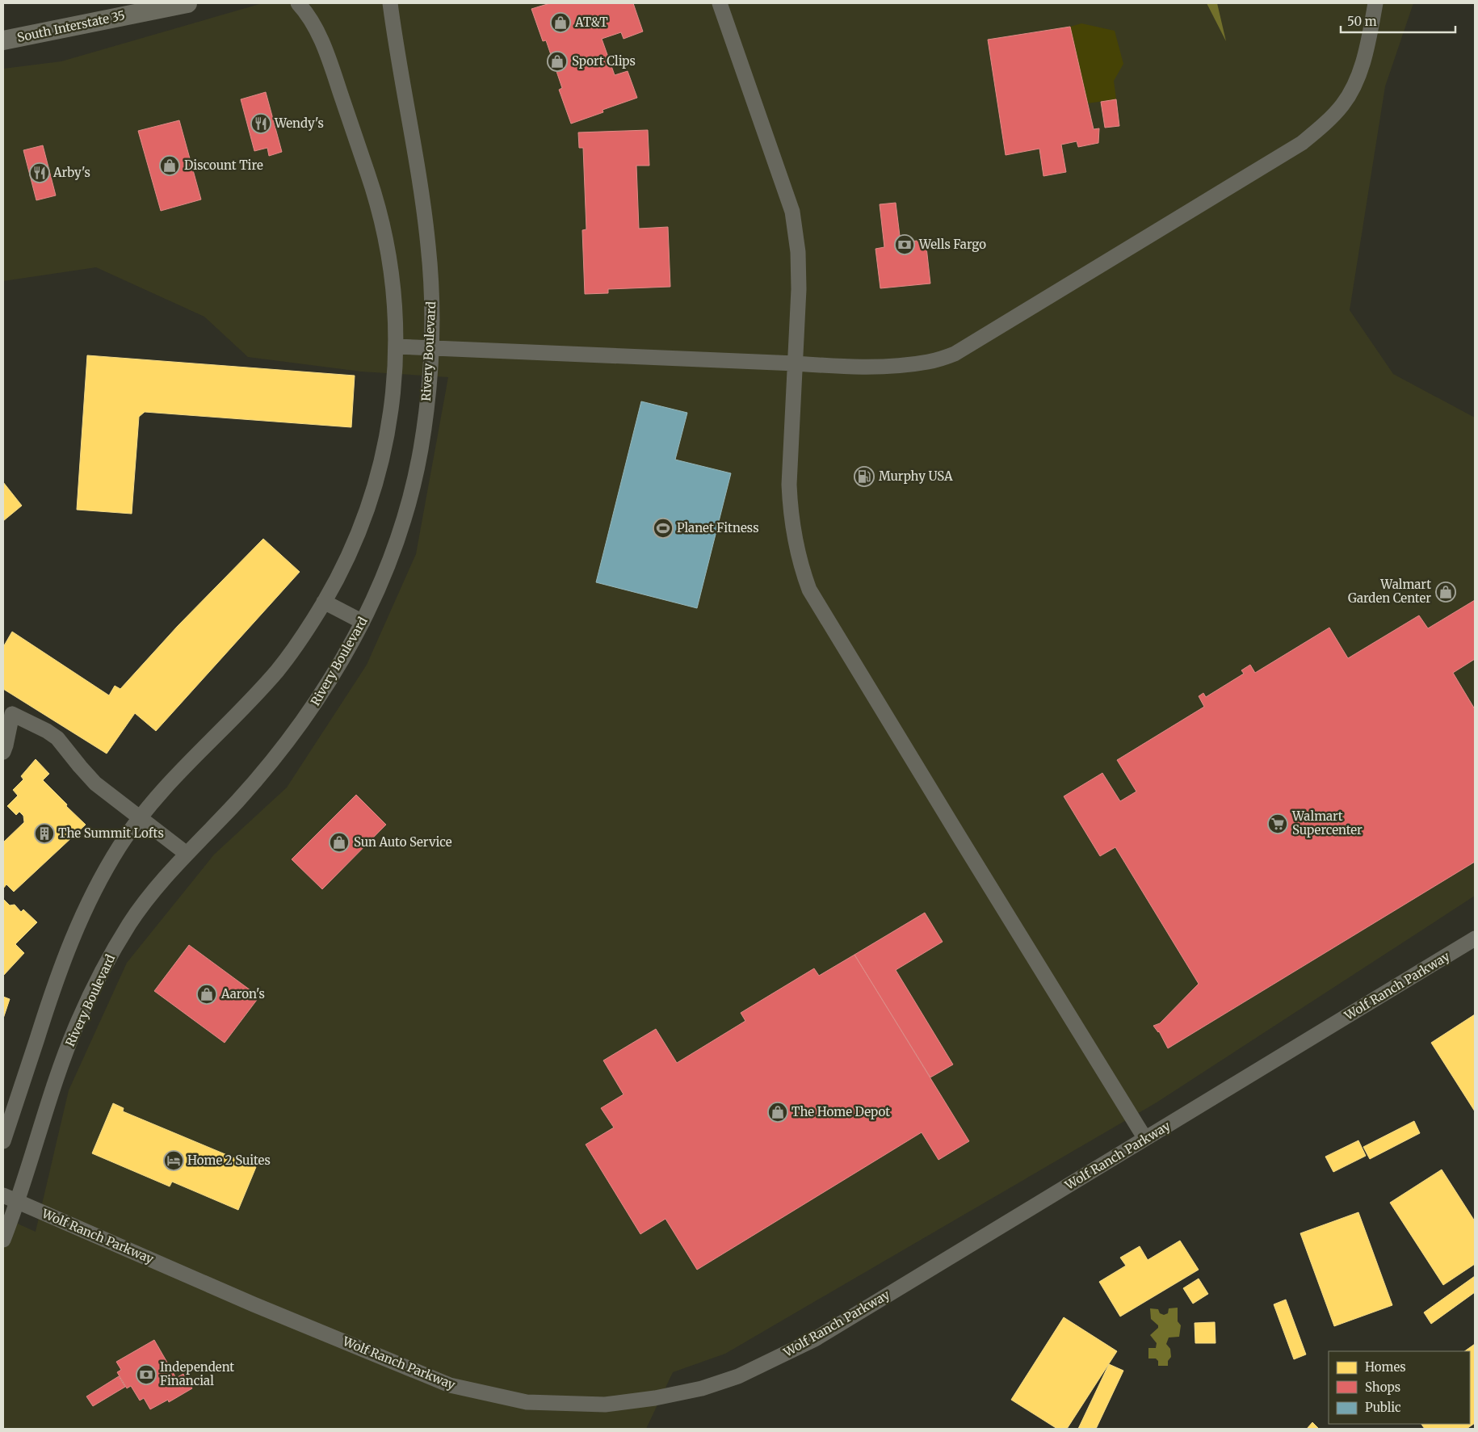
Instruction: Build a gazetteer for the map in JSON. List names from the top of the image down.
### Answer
{
  "streets": {
    "main road": ["South Interstate 35"],
    "street": ["Rivery Boulevard", "Wolf Ranch Parkway"]
  },
  "crossings": [
    ["Rivery Boulevard", "Wolf Ranch Parkway"]
  ],
  "places": {
    "shop": [
      "AT&T",
      "Sport Clips",
      "Discount Tire",
      "Walmart Garden Center",
      "Sun Auto Service",
      "Aaron's",
      "The Home Depot"
    ],
    "restaurant": ["Wendy's", "Arby's"],
    "bank": ["Wells Fargo", "Independent Financial"],
    "fuel station": ["Murphy USA"],
    "sports": ["Planet Fitness"],
    "supermarket": ["Walmart Supercenter"],
    "building": ["The Summit Lofts"],
    "hotel": ["Home 2 Suites"]
  },
  "legend": ["Homes", "Shops", "Public"],
  "scale_bar": "50 m"
}
